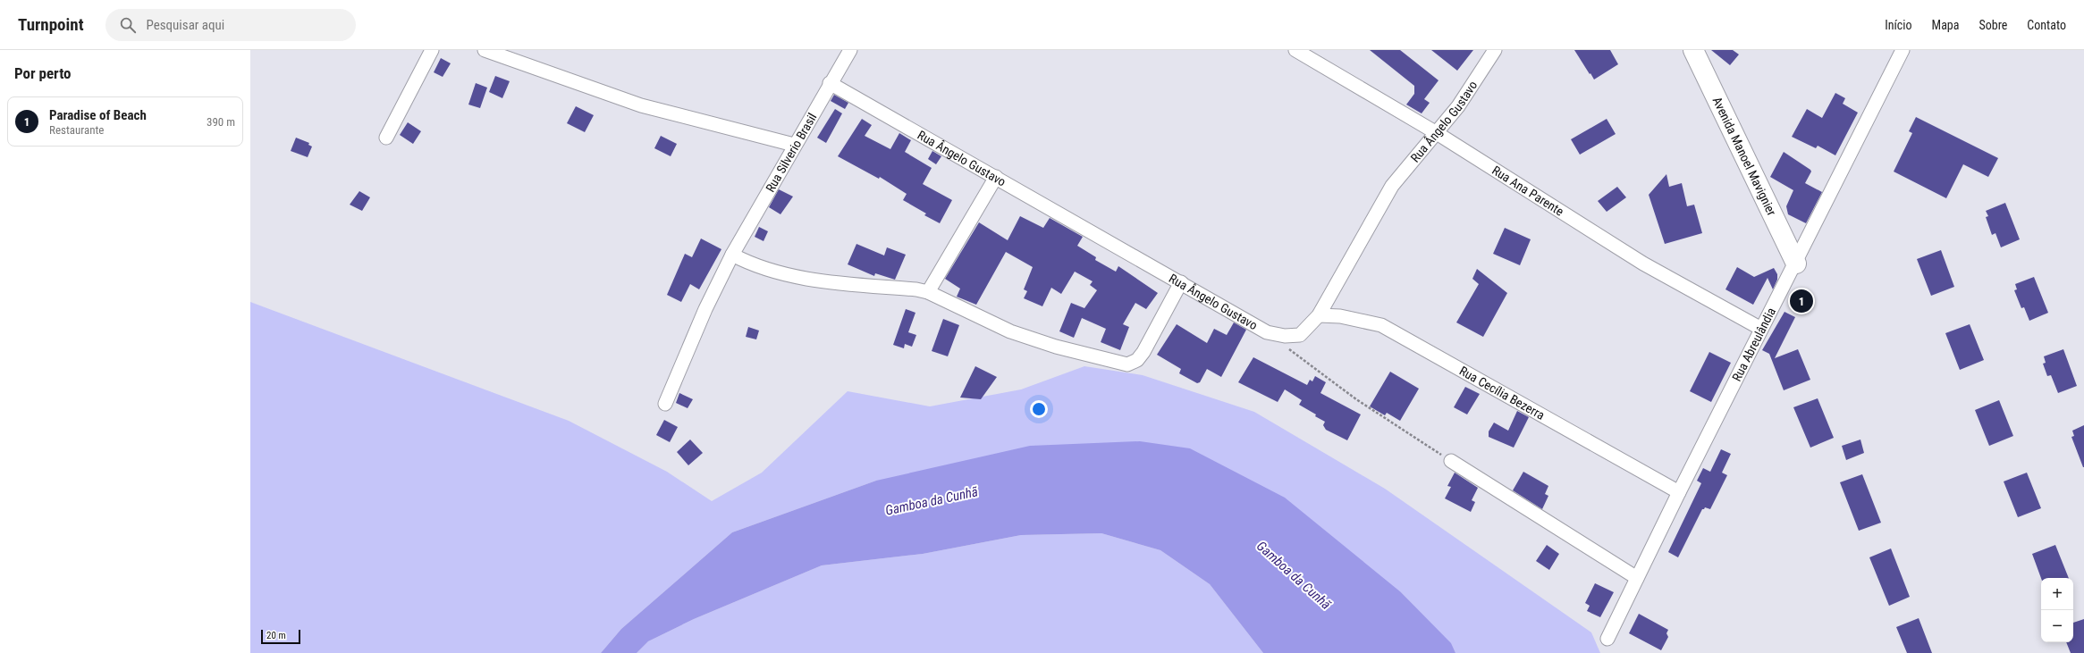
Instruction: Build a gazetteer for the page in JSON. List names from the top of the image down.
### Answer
{
  "streets": {
    "street": [
      "Rua Ângelo Gustavo",
      "Rua Silverio Brasil",
      "Avenida Manoel Mavignier",
      "Rua Ana Parente",
      "Rua Abreulândia",
      "Rua Cecília Bezerra"
    ]
  },
  "crossings": [
    ["Rua Ângelo Gustavo", "Rua Silverio Brasil"],
    ["Rua Ângelo Gustavo", "Rua Ana Parente"],
    ["Rua Ângelo Gustavo", "Rua Cecília Bezerra"],
    ["Avenida Manoel Mavignier", "Rua Abreulândia"],
    ["Rua Ana Parente", "Rua Abreulândia"],
    ["Rua Abreulândia", "Rua Cecília Bezerra"]
  ],
  "water": ["Gamboa da Cunhã"],
  "scale_bar": "20 m",
  "page": {
    "header": "Turnpoint",
    "search": "Pesquisar aqui",
    "nav": [
      "Início",
      "Mapa",
      "Sobre",
      "Contato"
    ],
    "heading": "Por perto",
    "list": [
      {
        "mark": "1",
        "name": "Paradise of Beach",
        "note": "Restaurante",
        "value": "390 m"
      }
    ],
    "pins": "1",
    "map_buttons": ["+", "−"],
    "scale": "20 m"
  }
}
